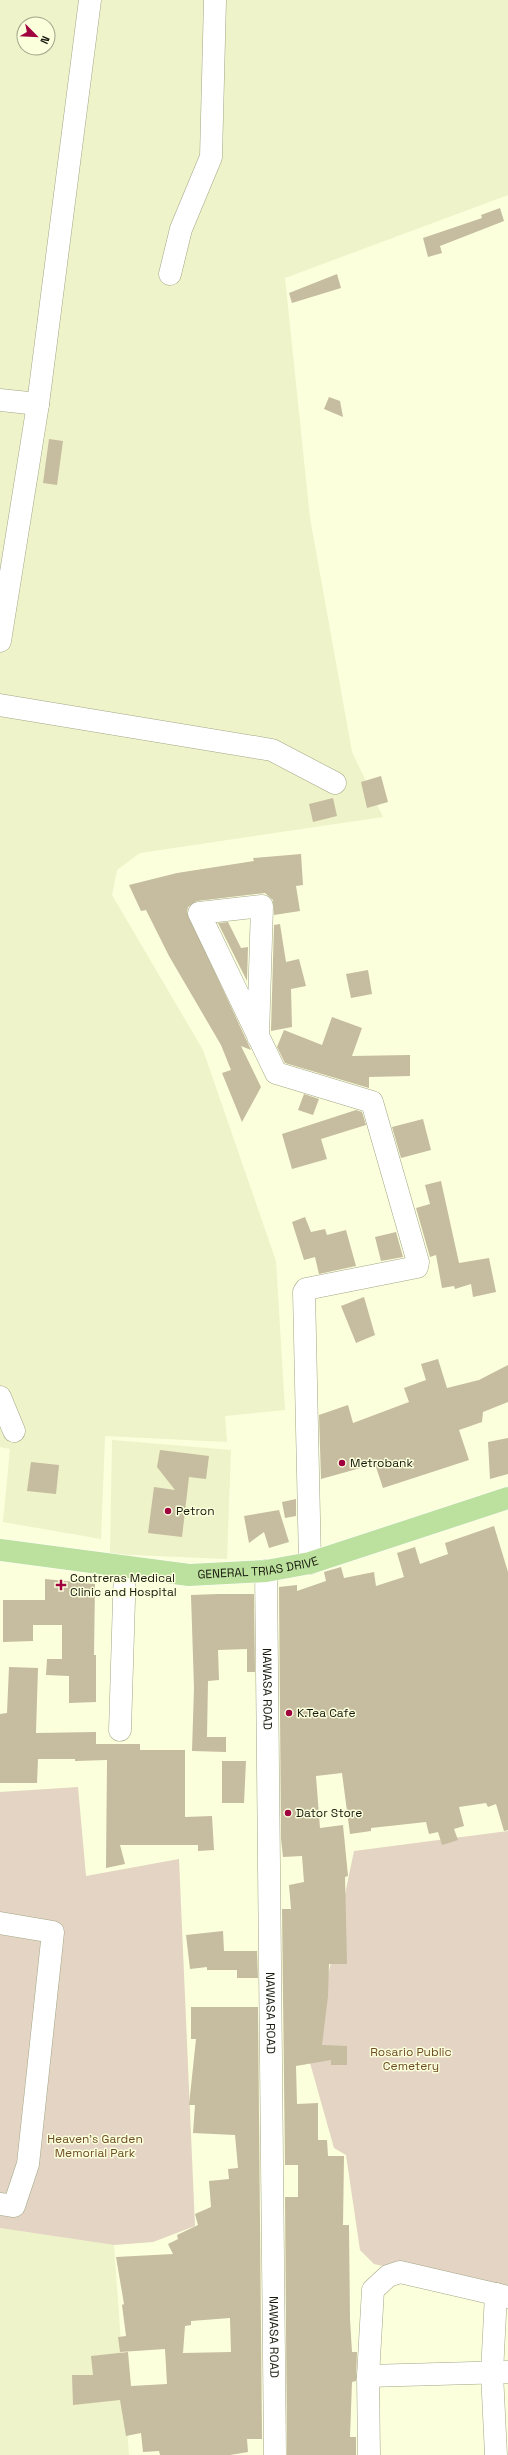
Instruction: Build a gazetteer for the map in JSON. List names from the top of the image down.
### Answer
{
  "streets": {
    "main road": ["GENERAL TRIAS DRIVE"],
    "street": ["NAWASA ROAD"]
  },
  "crossings": [
    ["GENERAL TRIAS DRIVE", "NAWASA ROAD"]
  ],
  "parks": ["Rosario Public Cemetery", "Heaven's Garden Memorial Park"],
  "places": {
    "other": [
      "Metrobank",
      "Petron",
      "K.Tea Cafe",
      "Dator Store"
    ],
    "health": ["Contreras Medical Clinic and Hospital"]
  },
  "north": "bottom right"
}
